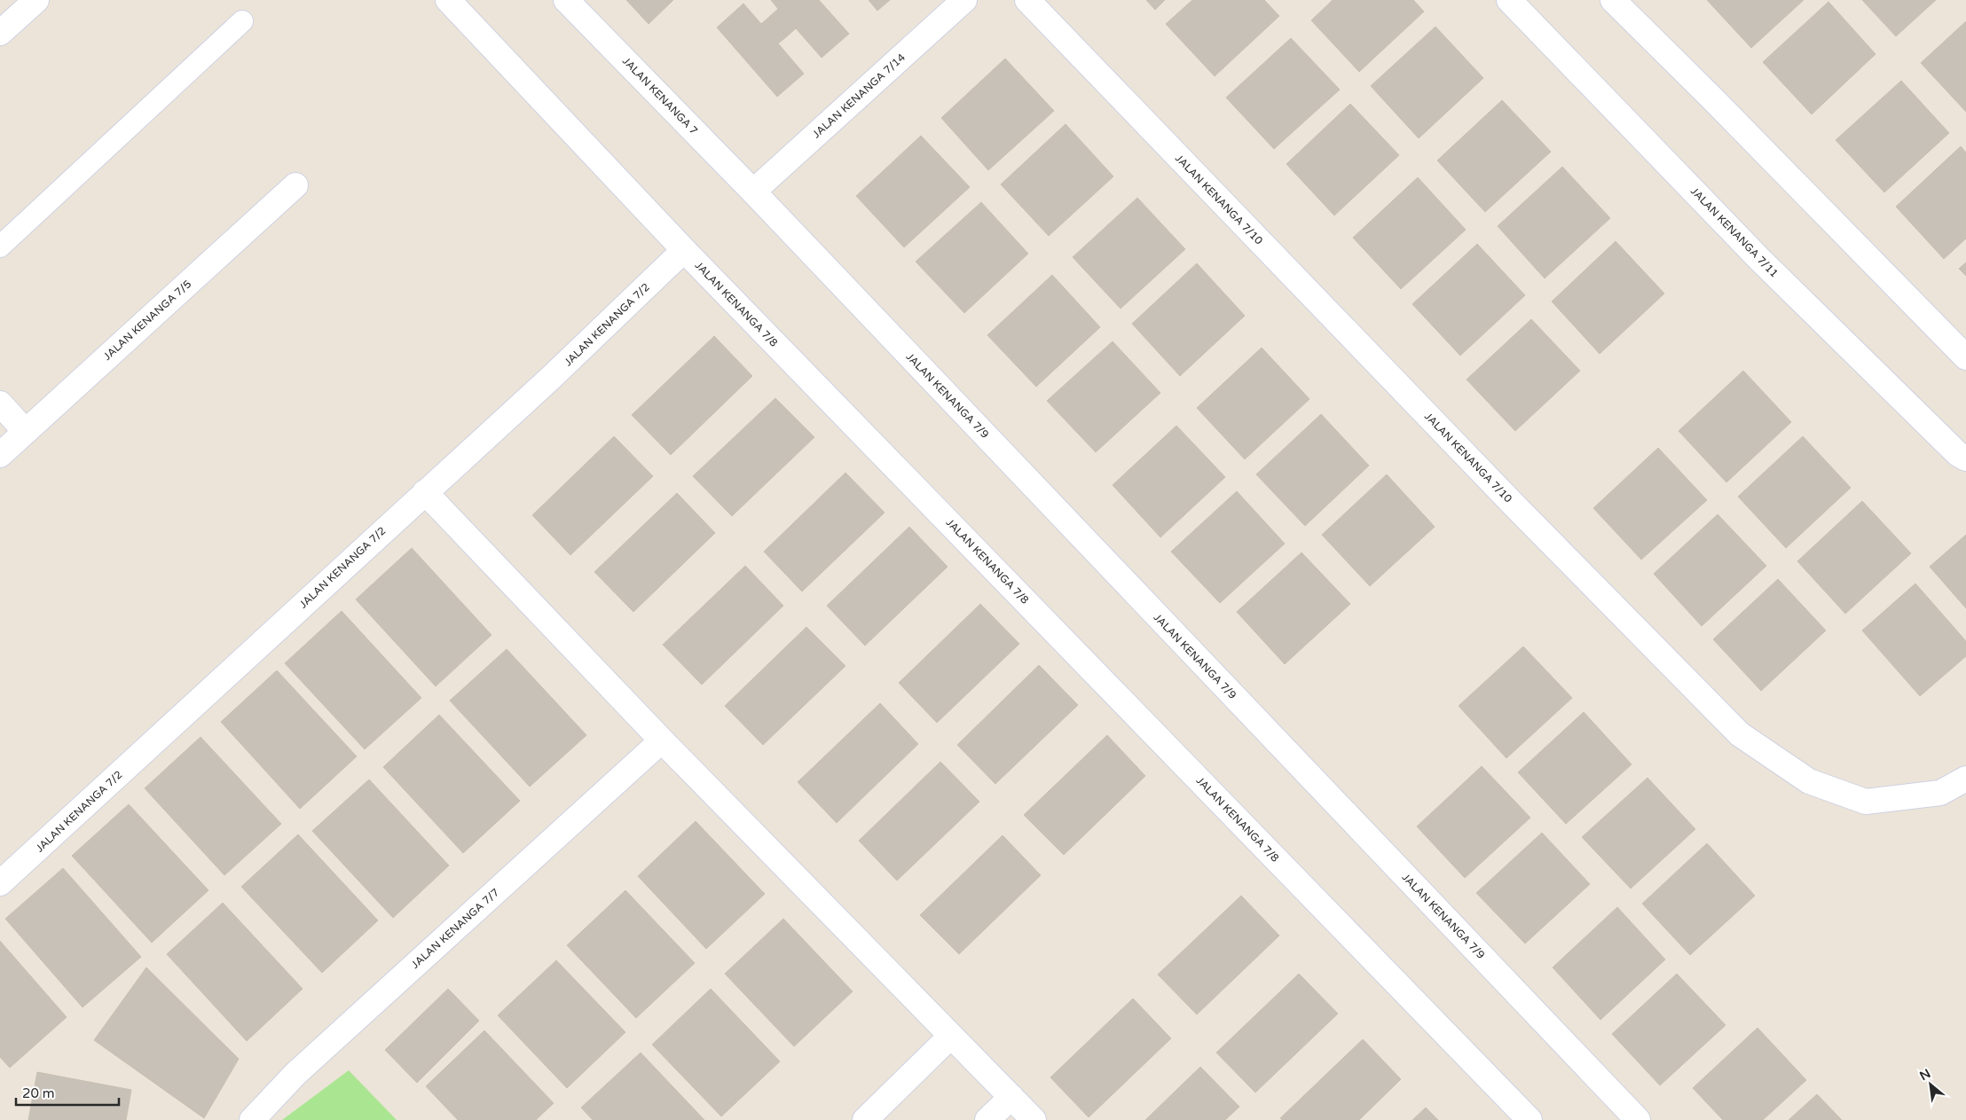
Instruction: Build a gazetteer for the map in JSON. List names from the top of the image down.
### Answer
{
  "streets": {
    "street": [
      "JALAN KENANGA 7",
      "JALAN KENANGA 7/14",
      "JALAN KENANGA 7/10",
      "JALAN KENANGA 7/11",
      "JALAN KENANGA 7/8",
      "JALAN KENANGA 7/5",
      "JALAN KENANGA 7/2",
      "JALAN KENANGA 7/9",
      "JALAN KENANGA 7/7"
    ]
  },
  "crossings": [
    ["JALAN KENANGA 7", "JALAN KENANGA 7/14"],
    ["JALAN KENANGA 7", "JALAN KENANGA 7/9"],
    ["JALAN KENANGA 7/14", "JALAN KENANGA 7/9"],
    ["JALAN KENANGA 7/8", "JALAN KENANGA 7/2"]
  ],
  "scale_bar": "20 m",
  "north": "top left"
}
